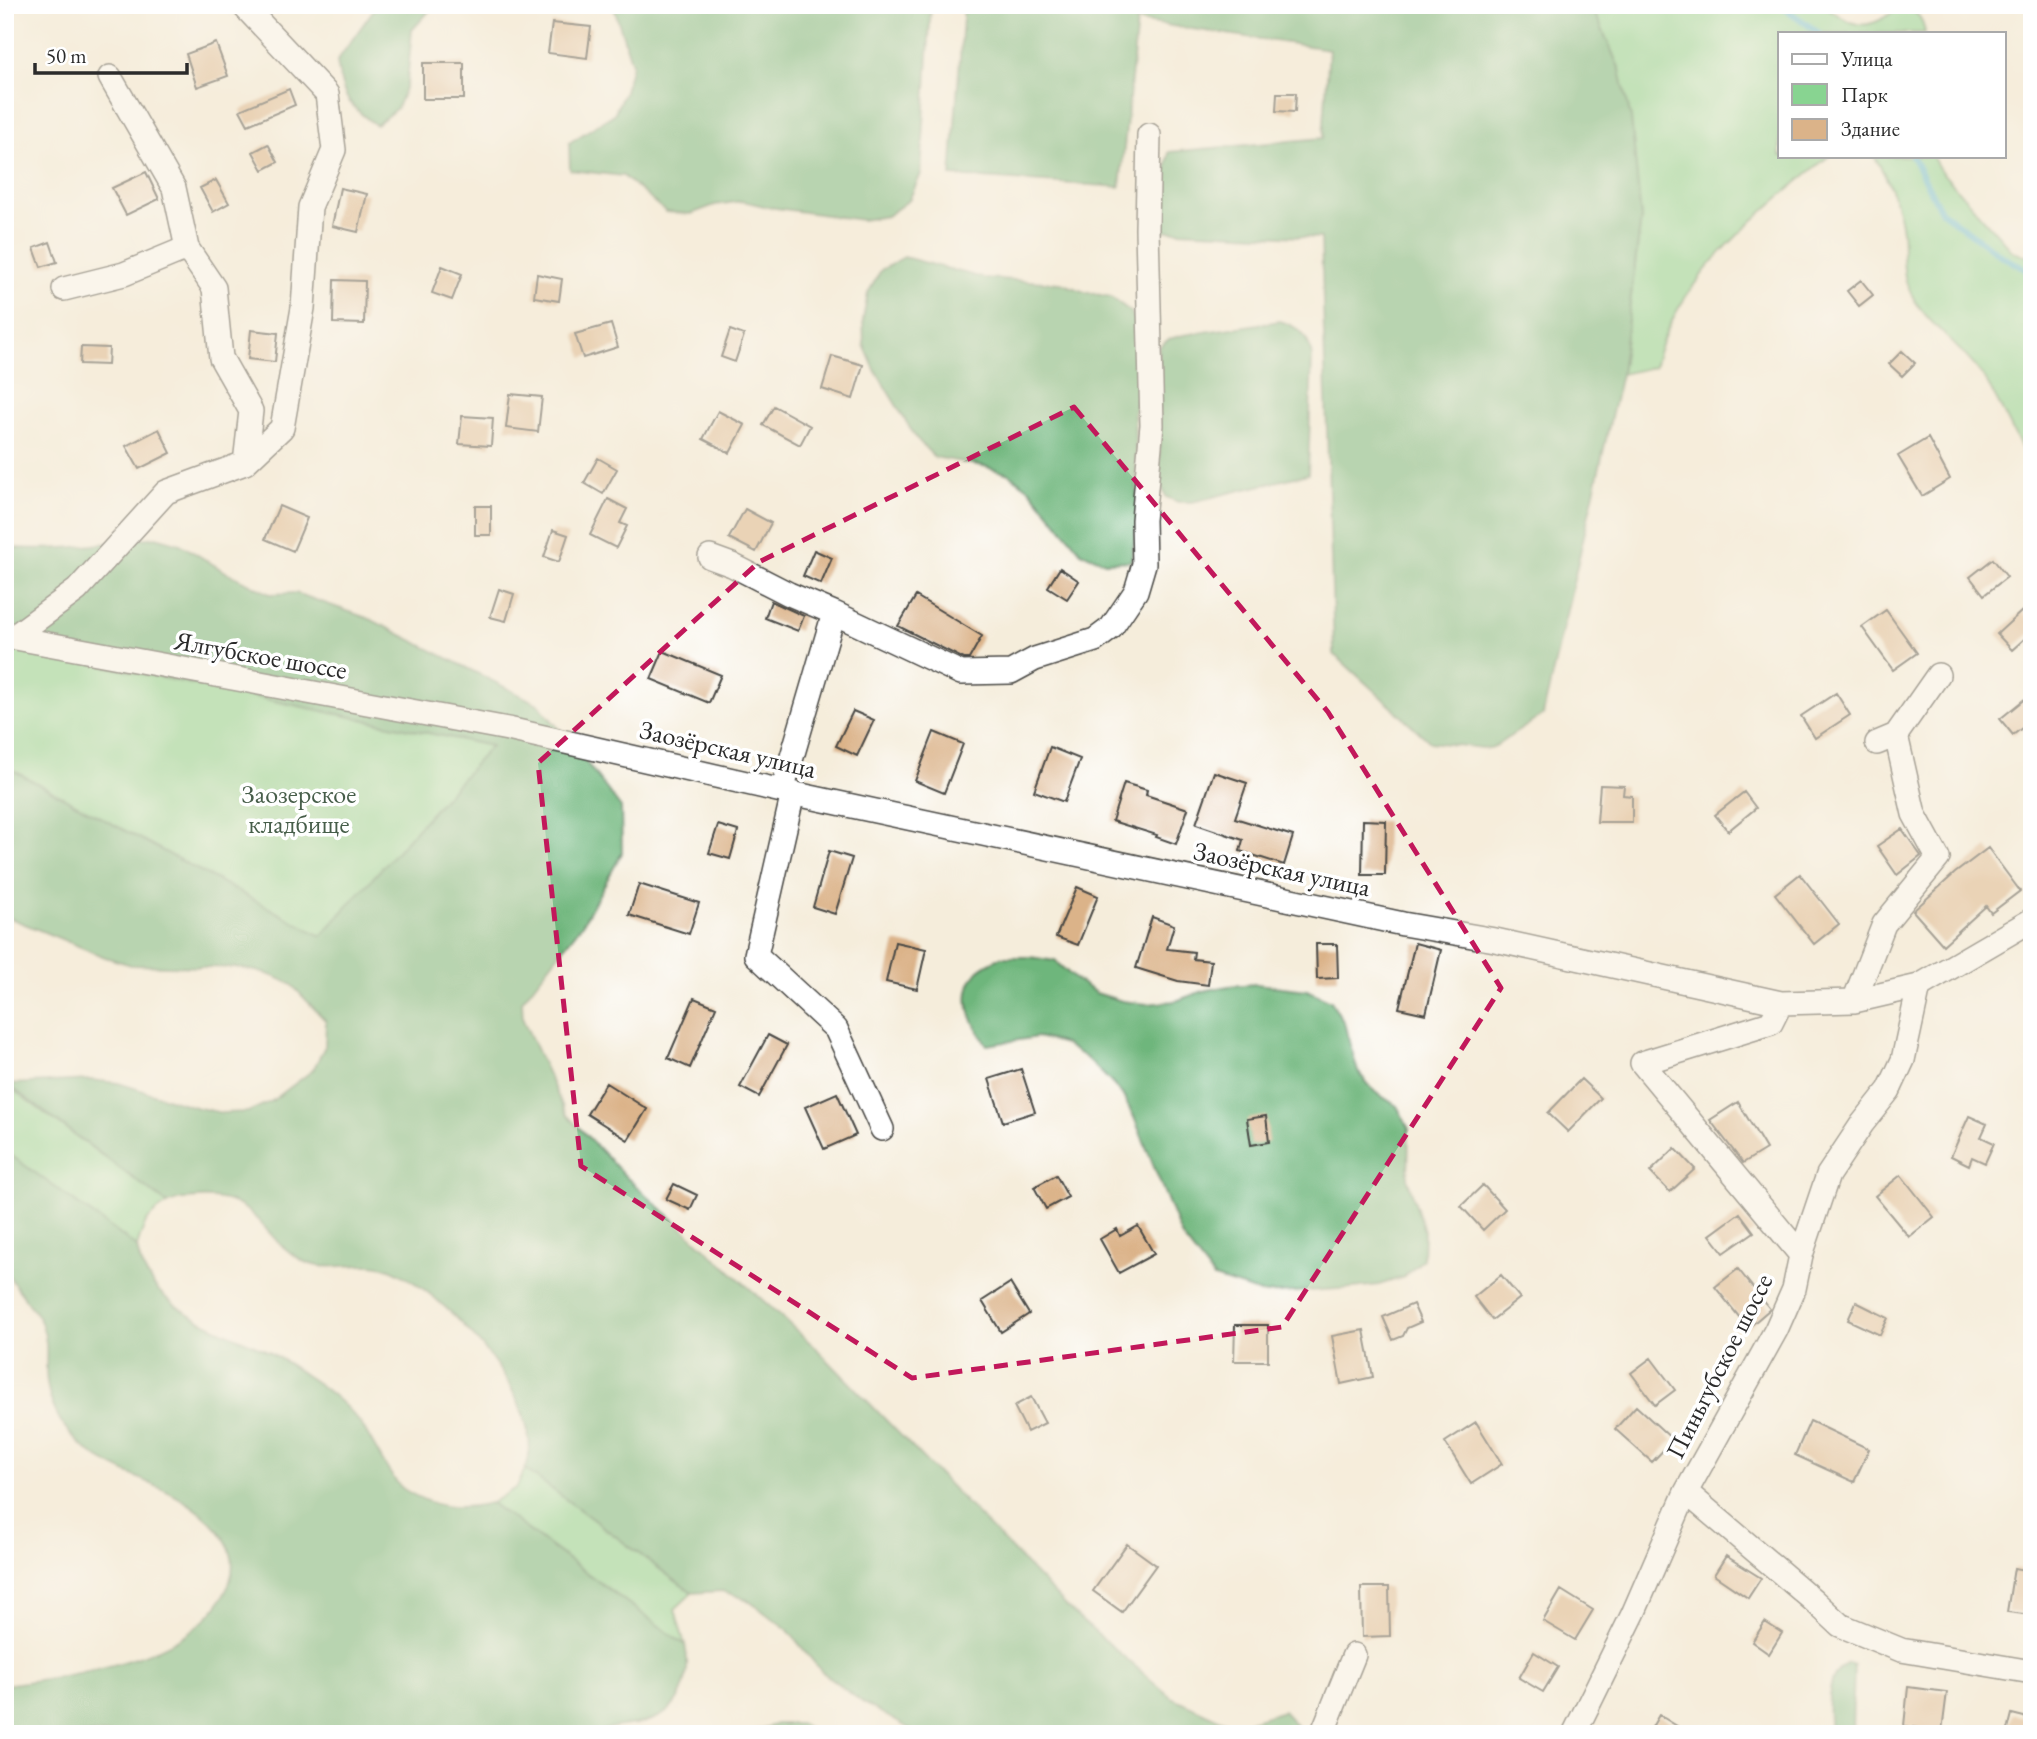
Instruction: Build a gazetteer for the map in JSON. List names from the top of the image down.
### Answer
{
  "streets": {
    "street": ["Ялгубское шоссе", "Заозёрская улица", "Пиньгубское шоссе"]
  },
  "crossings": [
    ["Ялгубское шоссе", "Заозёрская улица"],
    ["Заозёрская улица", "Пиньгубское шоссе"]
  ],
  "parks": ["Заозерское кладбище"],
  "legend": ["Улица", "Парк", "Здание"],
  "scale_bar": "50 m"
}
